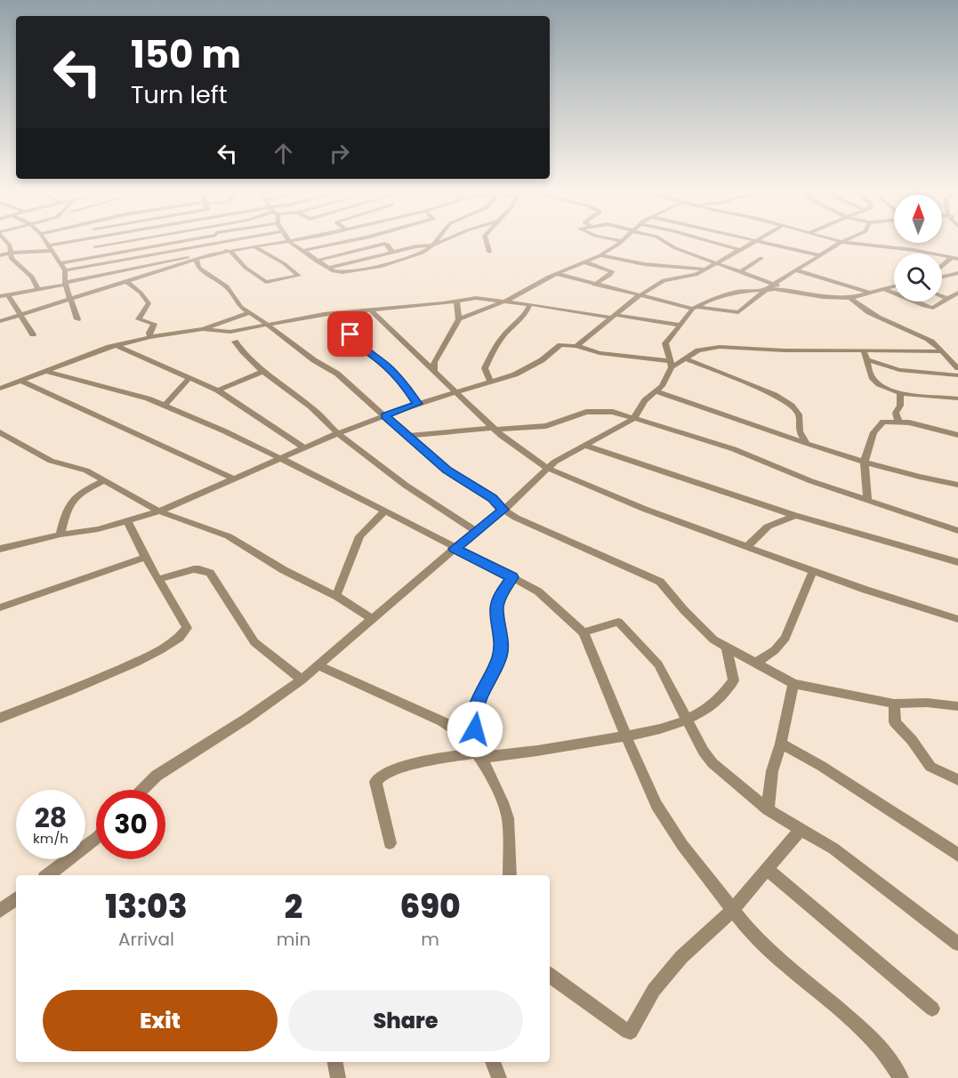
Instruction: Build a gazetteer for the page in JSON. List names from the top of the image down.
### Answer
{
  "north": "top",
  "page": {
    "turn": ["150 m", "Turn left"],
    "speed": "28 km/h",
    "limit": "30",
    "eta": [
      "13:03",
      "Arrival",
      "2",
      "min",
      "690",
      "m"
    ],
    "buttons": ["Exit", "Share"]
  }
}
